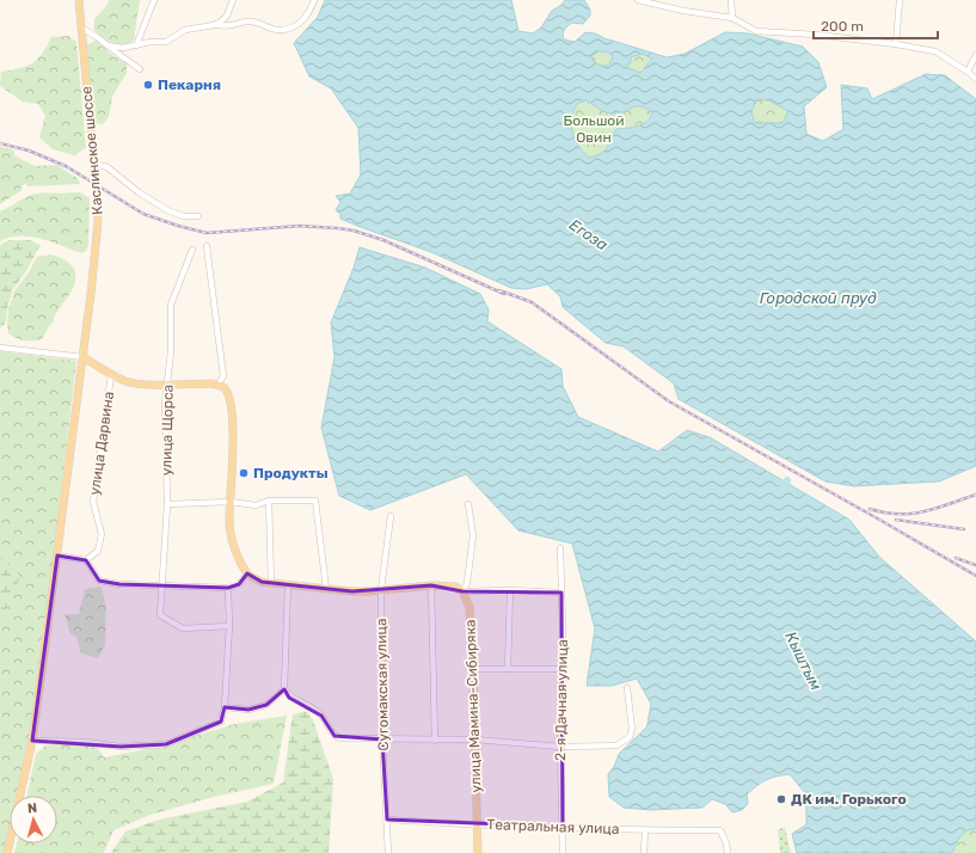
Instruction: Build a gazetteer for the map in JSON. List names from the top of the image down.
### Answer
{
  "streets": {
    "main road": ["Каслинское шоссе", "улица Мамина-Сибиряка"],
    "street": [
      "улица Щорса",
      "улица Дарвина",
      "Сугомакская улица",
      "2-я Дачная улица",
      "Театральная улица"
    ]
  },
  "crossings": [
    ["Сугомакская улица", "Театральная улица"],
    ["2-я Дачная улица", "Театральная улица"],
    ["улица Мамина-Сибиряка", "Театральная улица"]
  ],
  "water": ["Егоза", "Городской пруд", "Кыштым"],
  "parks": ["Большой Овин"],
  "places": ["Пекарня", "Продукты", "ДК им. Горького"],
  "scale_bar": "200 m",
  "north": "top"
}
